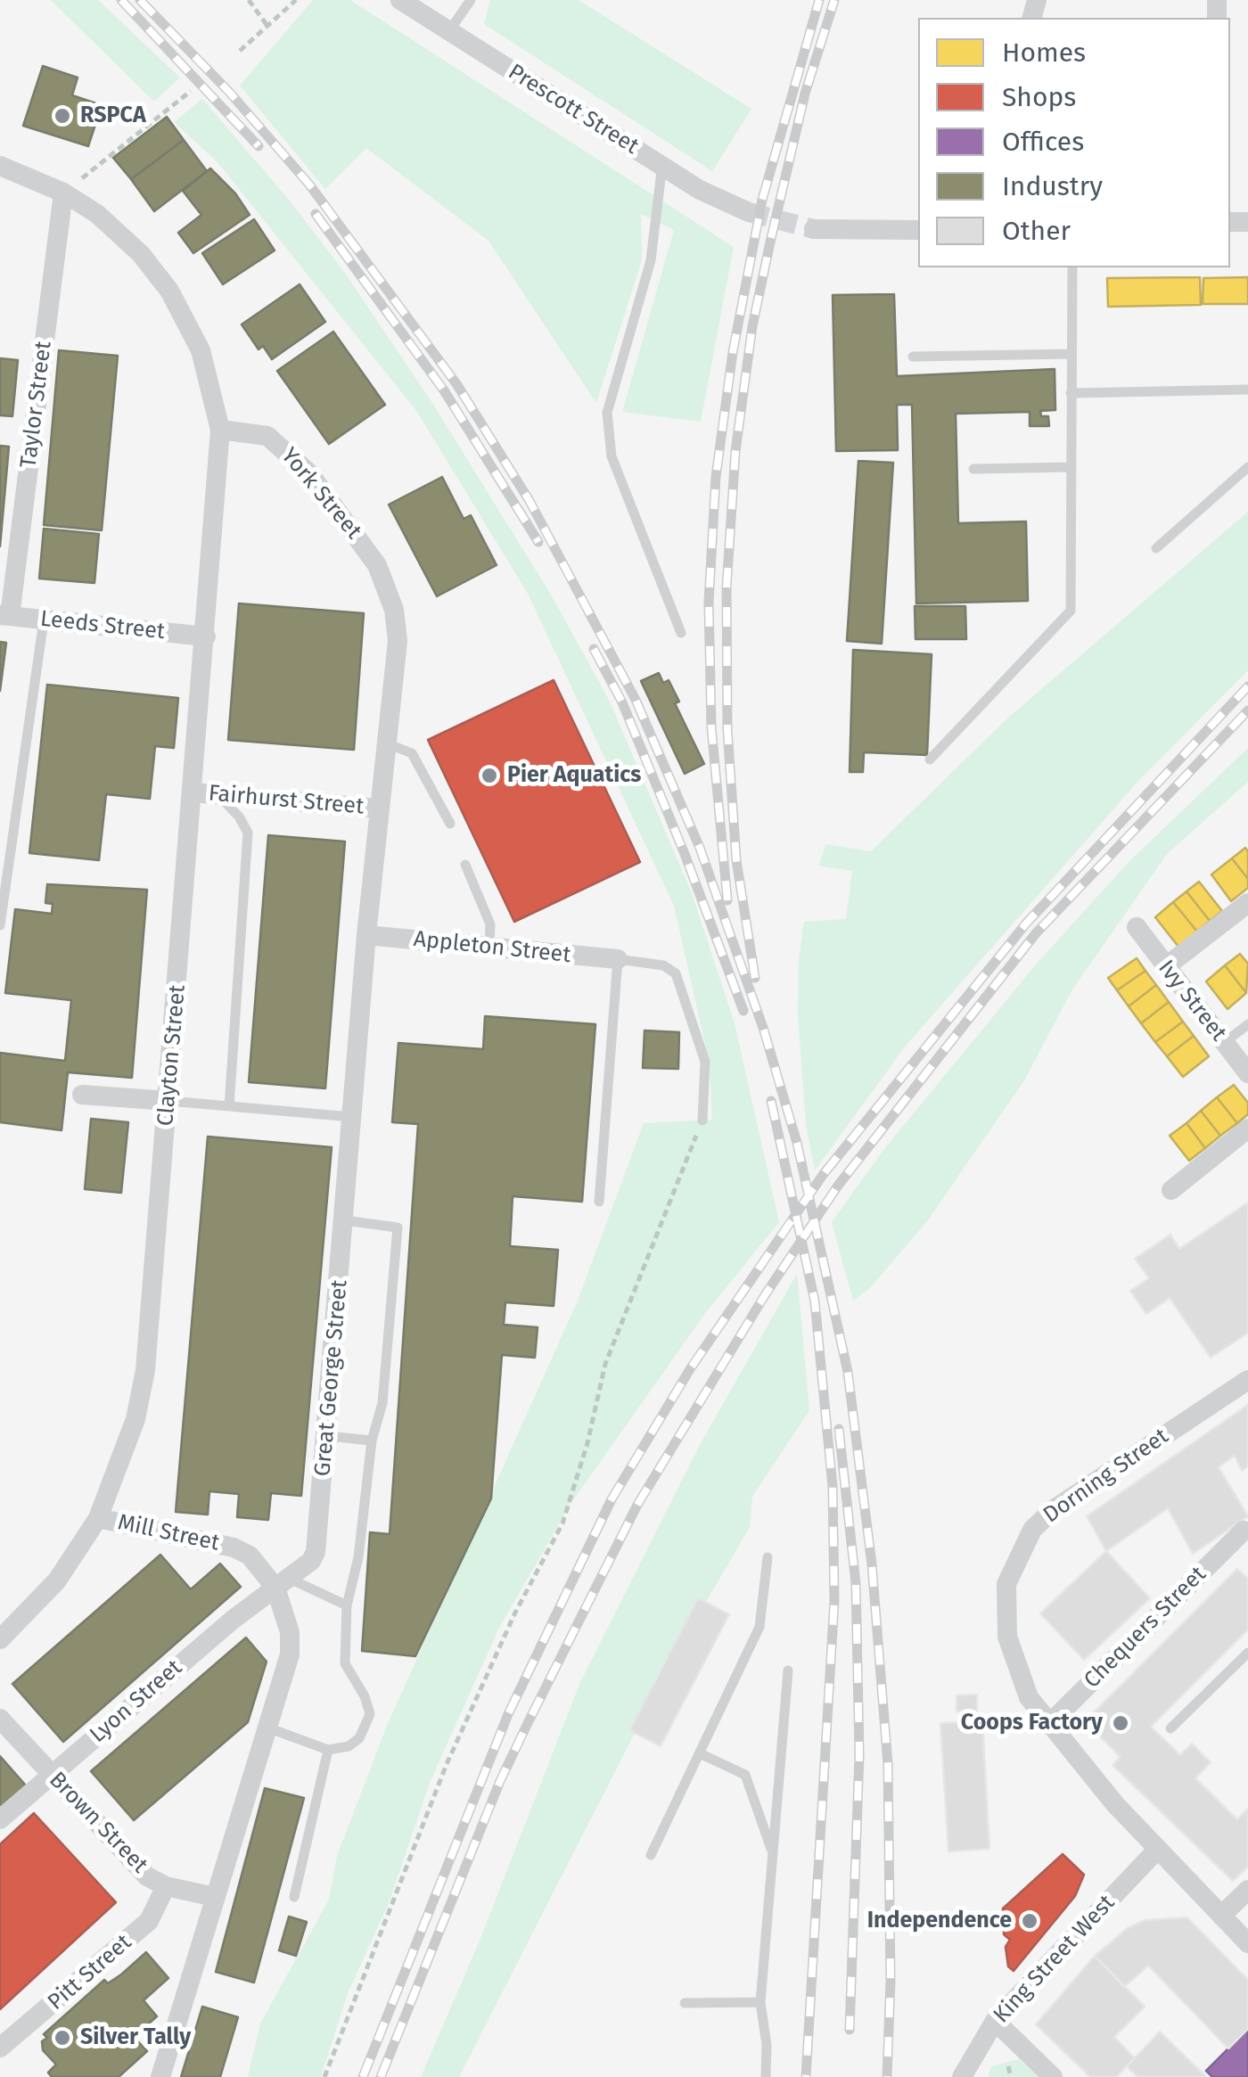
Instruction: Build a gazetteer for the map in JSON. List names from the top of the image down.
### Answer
{
  "streets": {
    "street": [
      "Prescott Street",
      "Taylor Street",
      "York Street",
      "Leeds Street",
      "Fairhurst Street",
      "Appleton Street",
      "Ivy Street",
      "Clayton Street",
      "Great George Street",
      "Dorning Street",
      "Mill Street",
      "Chequers Street",
      "Lyon Street",
      "Brown Street",
      "King Street West",
      "Pitt Street"
    ]
  },
  "crossings": [
    ["Taylor Street", "Leeds Street"],
    ["York Street", "Clayton Street"],
    ["York Street", "Great George Street"],
    ["Leeds Street", "Clayton Street"],
    ["Fairhurst Street", "Clayton Street"],
    ["Fairhurst Street", "Great George Street"],
    ["Appleton Street", "Great George Street"],
    ["Clayton Street", "Mill Street"],
    ["Great George Street", "Mill Street"],
    ["Great George Street", "Lyon Street"],
    ["Dorning Street", "Chequers Street"],
    ["Dorning Street", "King Street West"],
    ["Mill Street", "Lyon Street"],
    ["Lyon Street", "Brown Street"],
    ["Brown Street", "Pitt Street"]
  ],
  "places": [
    "RSPCA",
    "Pier Aquatics",
    "Coops Factory",
    "Independence",
    "Silver Tally"
  ],
  "legend": [
    "Homes",
    "Shops",
    "Offices",
    "Industry",
    "Other"
  ]
}
